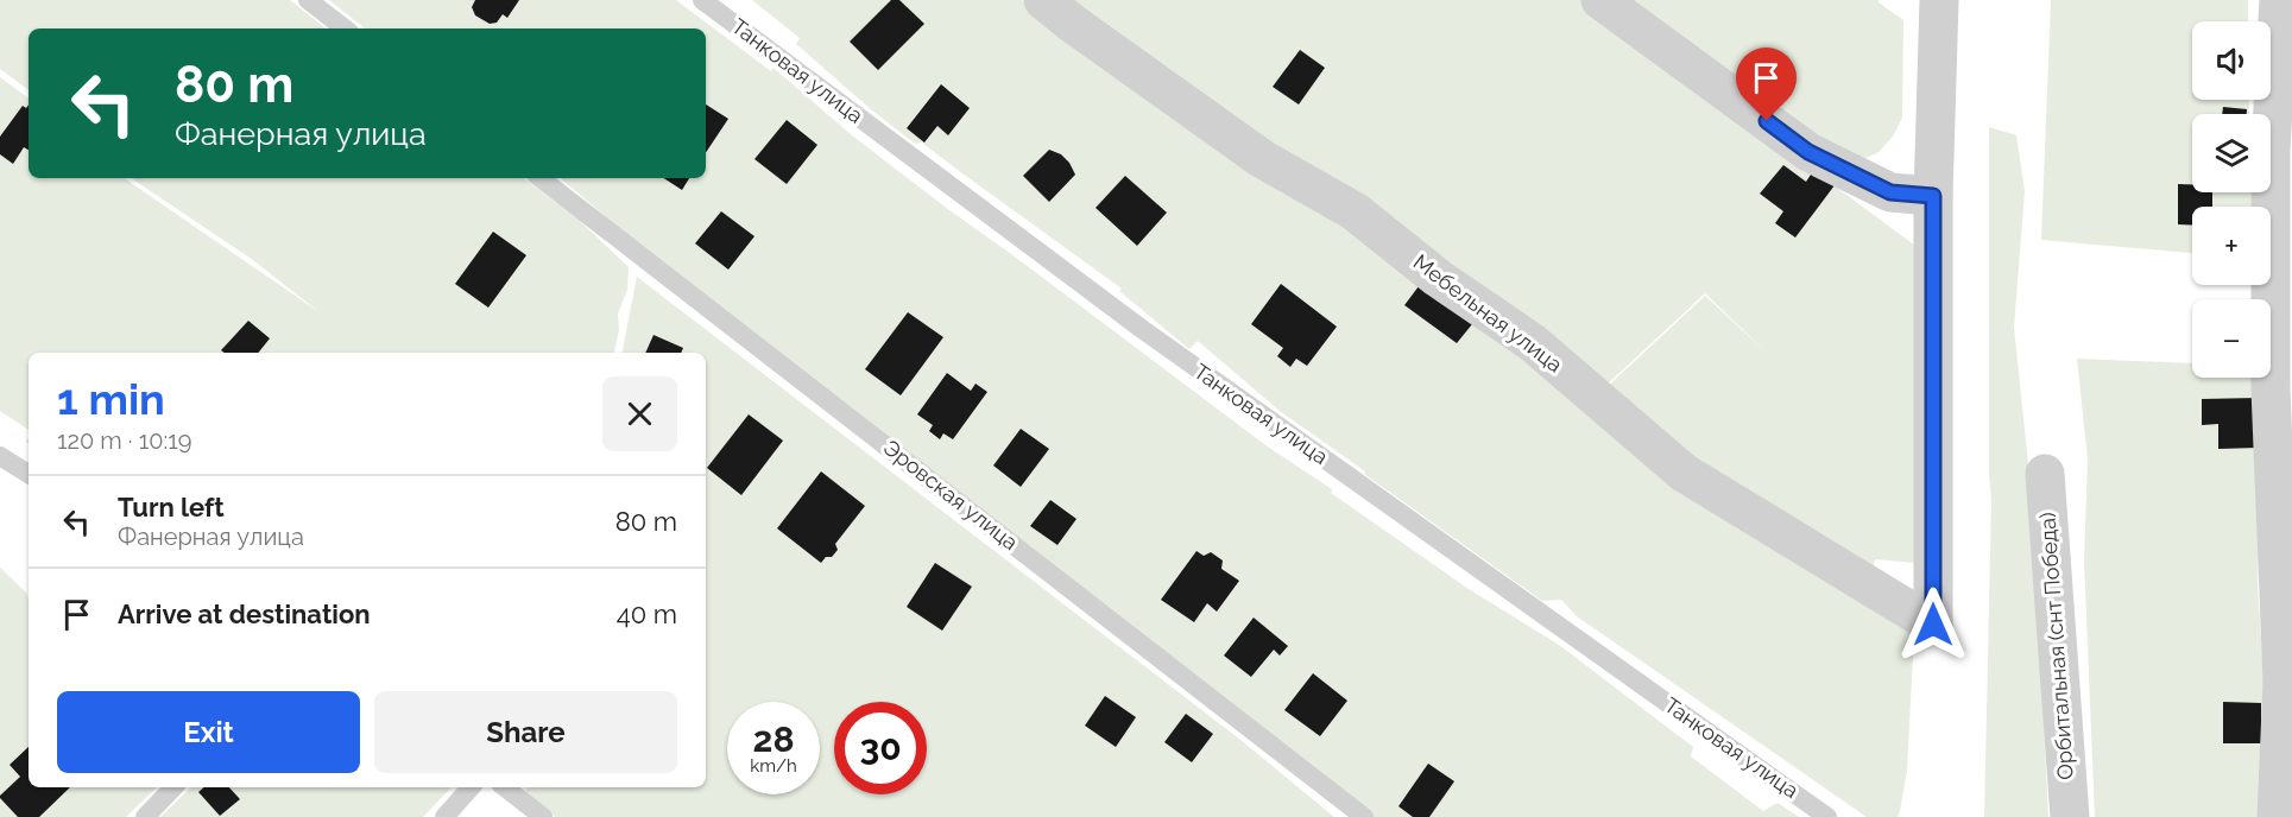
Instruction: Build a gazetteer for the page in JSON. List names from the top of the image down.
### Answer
{
  "streets": {
    "street": ["Мебельная улица", "Орбитальная (снт Победа)"],
    "lane": ["Танковая улица", "Эровская улица"]
  },
  "page": {
    "map_buttons": ["+", "−"],
    "turn": ["80 m", "Фанерная улица"],
    "heading": ["1 min", "120 m · 10:19"],
    "list": [
      {
        "name": "Turn left",
        "note": "Фанерная улица",
        "value": "80 m"
      },
      {
        "name": "Arrive at destination",
        "value": "40 m"
      }
    ],
    "buttons": ["Exit", "Share"],
    "speed": "28 km/h",
    "limit": "30"
  }
}
